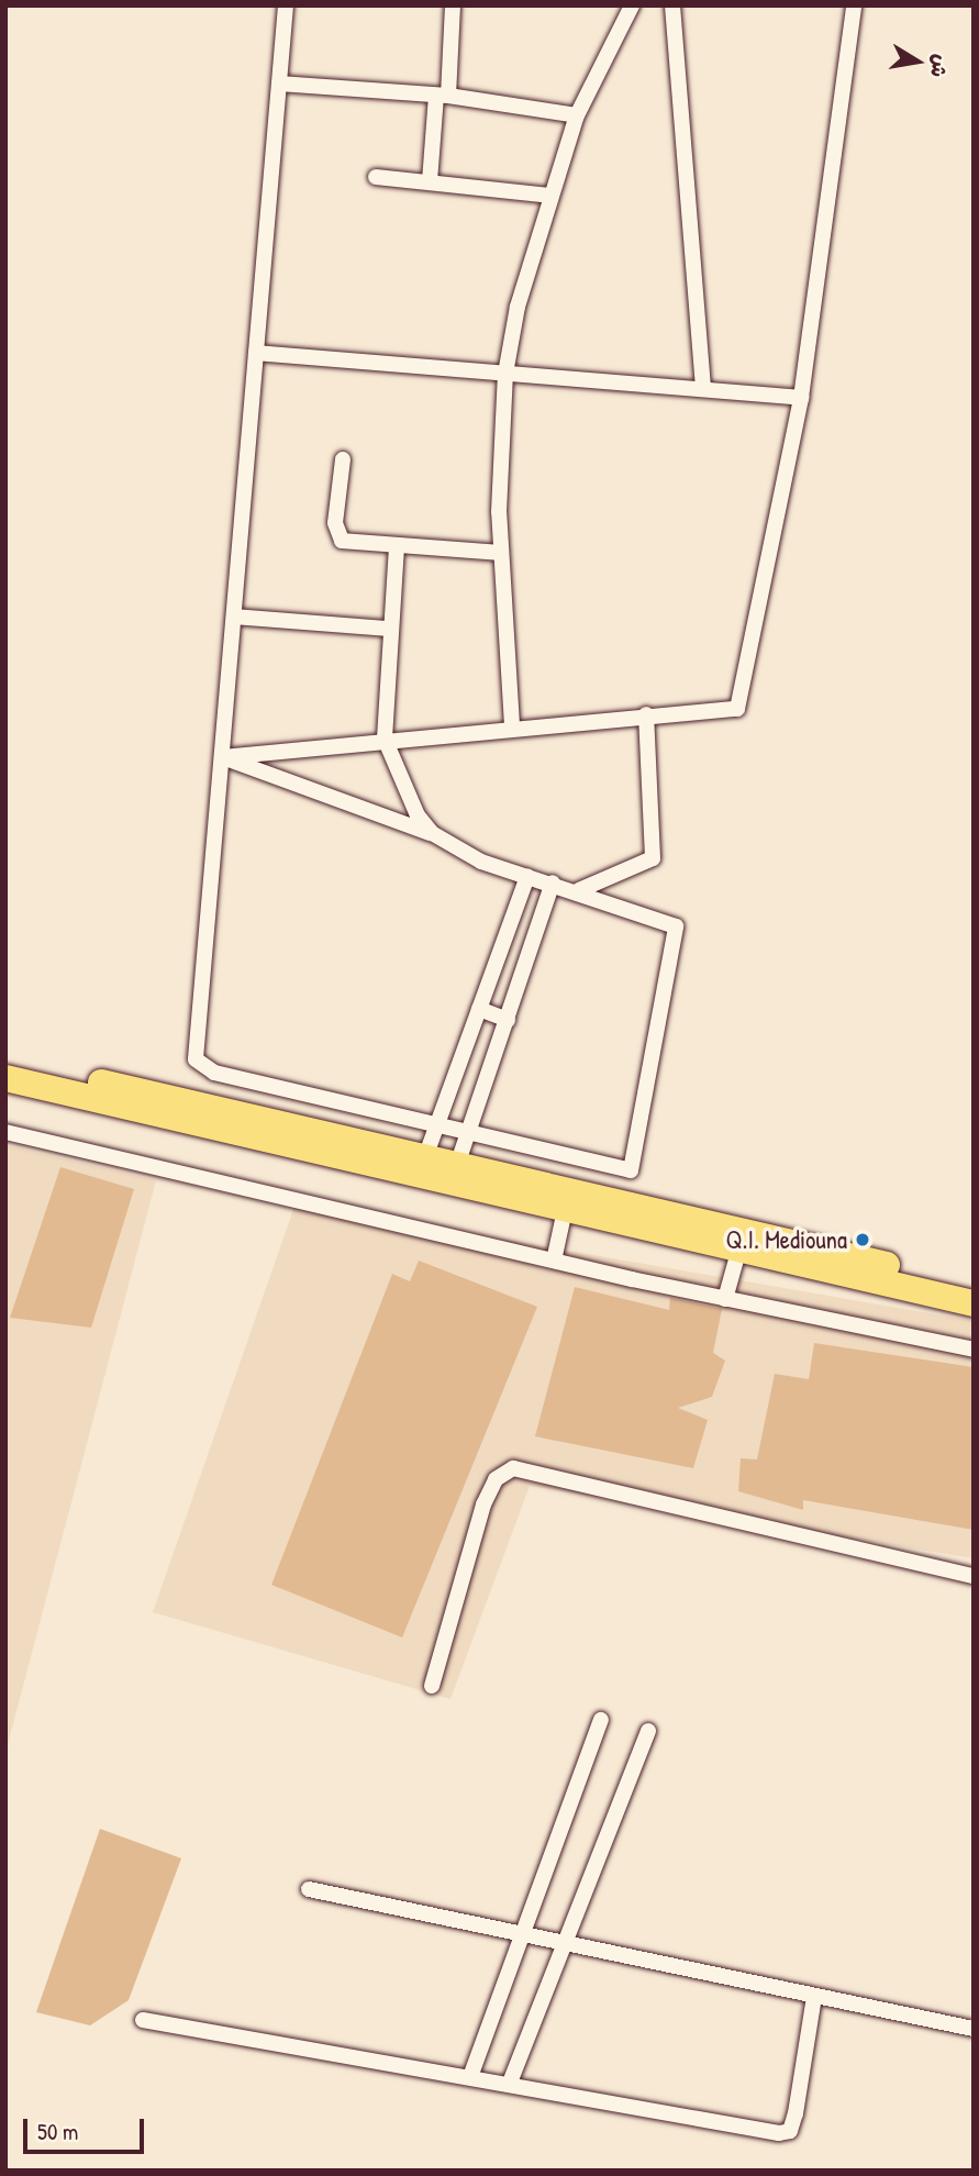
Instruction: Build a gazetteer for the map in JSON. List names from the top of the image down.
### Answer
{
  "places": ["Q.I. Mediouna"],
  "scale_bar": "50 m",
  "north": "right"
}
